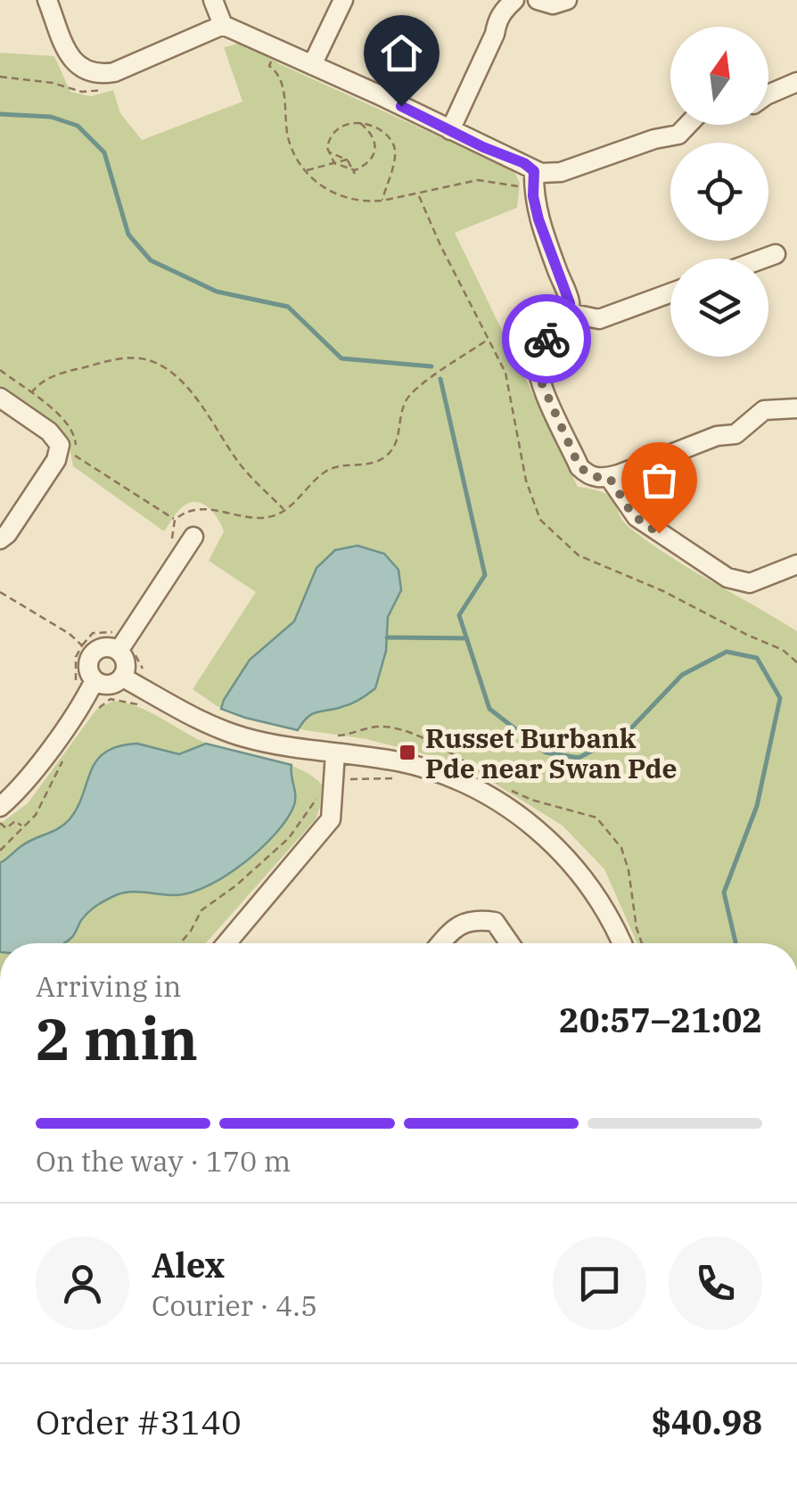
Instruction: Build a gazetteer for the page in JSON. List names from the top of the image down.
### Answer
{
  "places": {
    "transit": ["Russet Burbank Pde near Swan Pde"]
  },
  "north": "top",
  "page": {
    "heading": ["2 min", "Arriving in", "20:57–21:02"],
    "panel": [
      "Alex",
      "Courier · 4.5",
      "Order #3140",
      "$40.98"
    ],
    "bar": "On the way · 170 m"
  }
}
